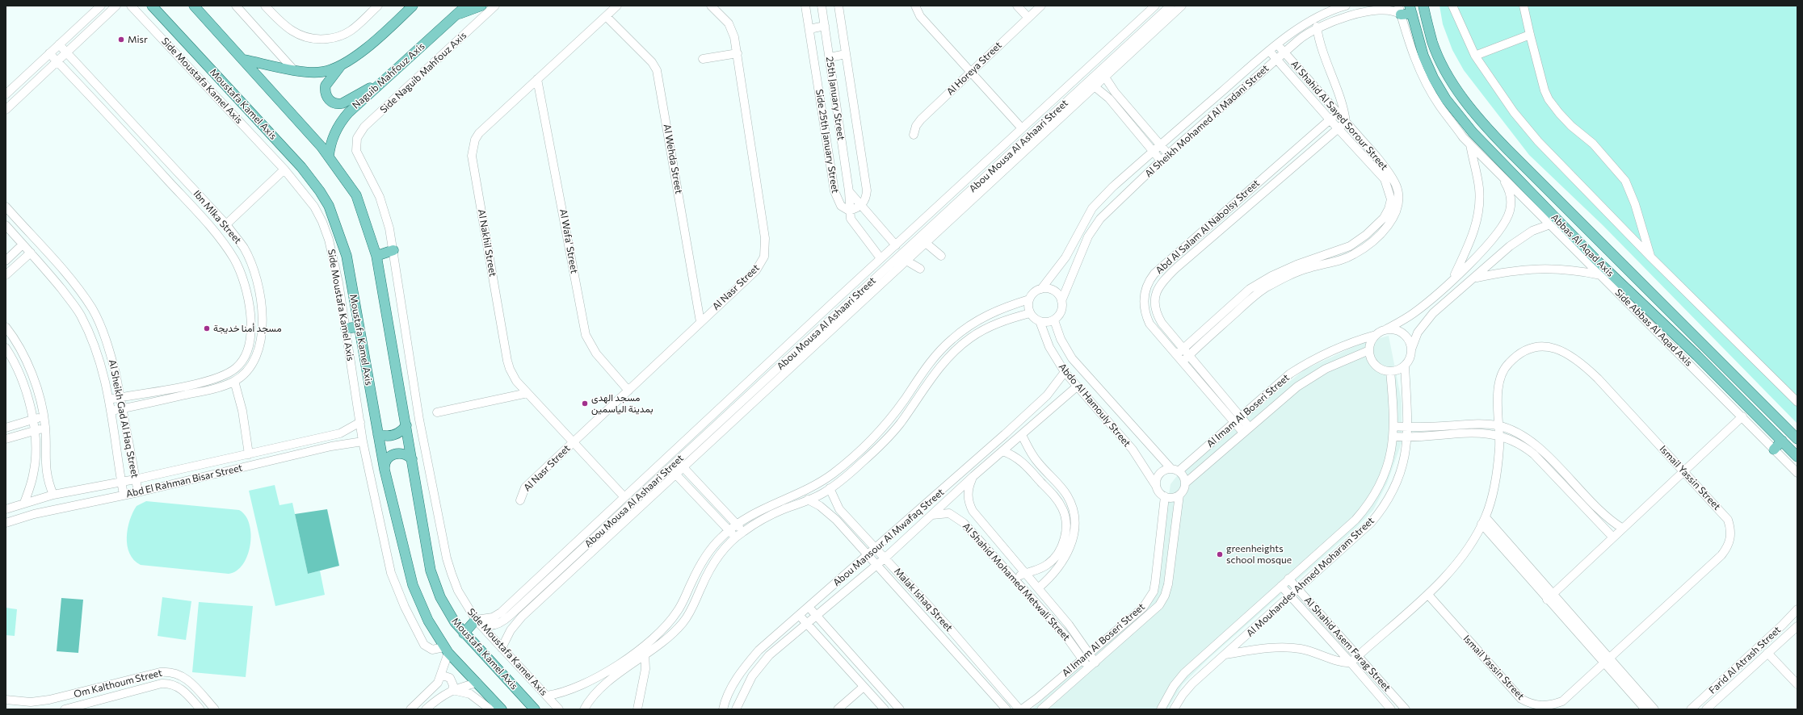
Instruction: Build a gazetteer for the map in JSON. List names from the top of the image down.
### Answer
{
  "streets": {
    "main road": ["Naguib Mahfouz Axis", "Moustafa Kamel Axis", "Abbas Al Aqad Axis"],
    "street": [
      "Al Horeya Street",
      "Side Naguib Mahfouz Axis",
      "Side Moustafa Kamel Axis",
      "25th January Street",
      "Al Shahid Al Sayed Sorour Street",
      "Al Sheikh Mohamed Al Madani Street",
      "Side 25th January Street",
      "Abou Mousa Al Ashaari Street",
      "Al Wehda Street",
      "Ibn Mlka Street",
      "Abd Al Salam Al Nabolsy Street",
      "Al Wafa' Street",
      "Al Nakhil Street",
      "Al Nasr Street",
      "Side Abbas Al Aqad Axis",
      "Abdo Al Hamouly Street",
      "Al Imam Al Boseri Street",
      "Al Sheikh Gad Al Haq Street",
      "Ismail Yassin Street",
      "Abd El Rahman Bisar Street",
      "Abou Mansour Al Mwafaq Street",
      "Al Mouhandes Ahmed Moharam Street",
      "Al Shahid Mohamed Metwali Street",
      "Malak Ishaq Street",
      "Al Shahid Asem Farag Street",
      "Farid Al Atrash Street",
      "Om Kalthoum Street"
    ]
  },
  "crossings": [
    ["Side Naguib Mahfouz Axis", "Side Moustafa Kamel Axis"],
    ["Naguib Mahfouz Axis", "Moustafa Kamel Axis"],
    ["Side Moustafa Kamel Axis", "Moustafa Kamel Axis"],
    ["Side Moustafa Kamel Axis", "Abou Mousa Al Ashaari Street"],
    ["Side Moustafa Kamel Axis", "Abd El Rahman Bisar Street"],
    ["25th January Street", "Side 25th January Street"],
    ["Al Shahid Al Sayed Sorour Street", "Al Sheikh Mohamed Al Madani Street"],
    ["Al Shahid Al Sayed Sorour Street", "Abd Al Salam Al Nabolsy Street"],
    ["Al Sheikh Mohamed Al Madani Street", "Side Abbas Al Aqad Axis"],
    ["Al Sheikh Mohamed Al Madani Street", "Abdo Al Hamouly Street"],
    ["Al Wehda Street", "Al Nakhil Street"],
    ["Al Wehda Street", "Al Nasr Street"],
    ["Ibn Mlka Street", "Al Sheikh Gad Al Haq Street"],
    ["Abd Al Salam Al Nabolsy Street", "Al Imam Al Boseri Street"],
    ["Al Wafa' Street", "Al Nakhil Street"],
    ["Al Wafa' Street", "Al Nasr Street"],
    ["Al Nakhil Street", "Al Nasr Street"],
    ["Abbas Al Aqad Axis", "Side Abbas Al Aqad Axis"],
    ["Abdo Al Hamouly Street", "Al Imam Al Boseri Street"],
    ["Abdo Al Hamouly Street", "Abou Mansour Al Mwafaq Street"],
    ["Al Imam Al Boseri Street", "Al Mouhandes Ahmed Moharam Street"],
    ["Al Imam Al Boseri Street", "Al Shahid Mohamed Metwali Street"],
    ["Al Sheikh Gad Al Haq Street", "Abd El Rahman Bisar Street"],
    ["Ismail Yassin Street", "Al Shahid Asem Farag Street"],
    ["Abou Mansour Al Mwafaq Street", "Al Shahid Mohamed Metwali Street"],
    ["Abou Mansour Al Mwafaq Street", "Malak Ishaq Street"],
    ["Al Mouhandes Ahmed Moharam Street", "Al Shahid Asem Farag Street"]
  ],
  "places": [
    "Misr",
    "مسجد أمنا خديجة",
    "مسجد الهدى بمدينة الياسمين",
    "greenheights school mosque"
  ]
}
